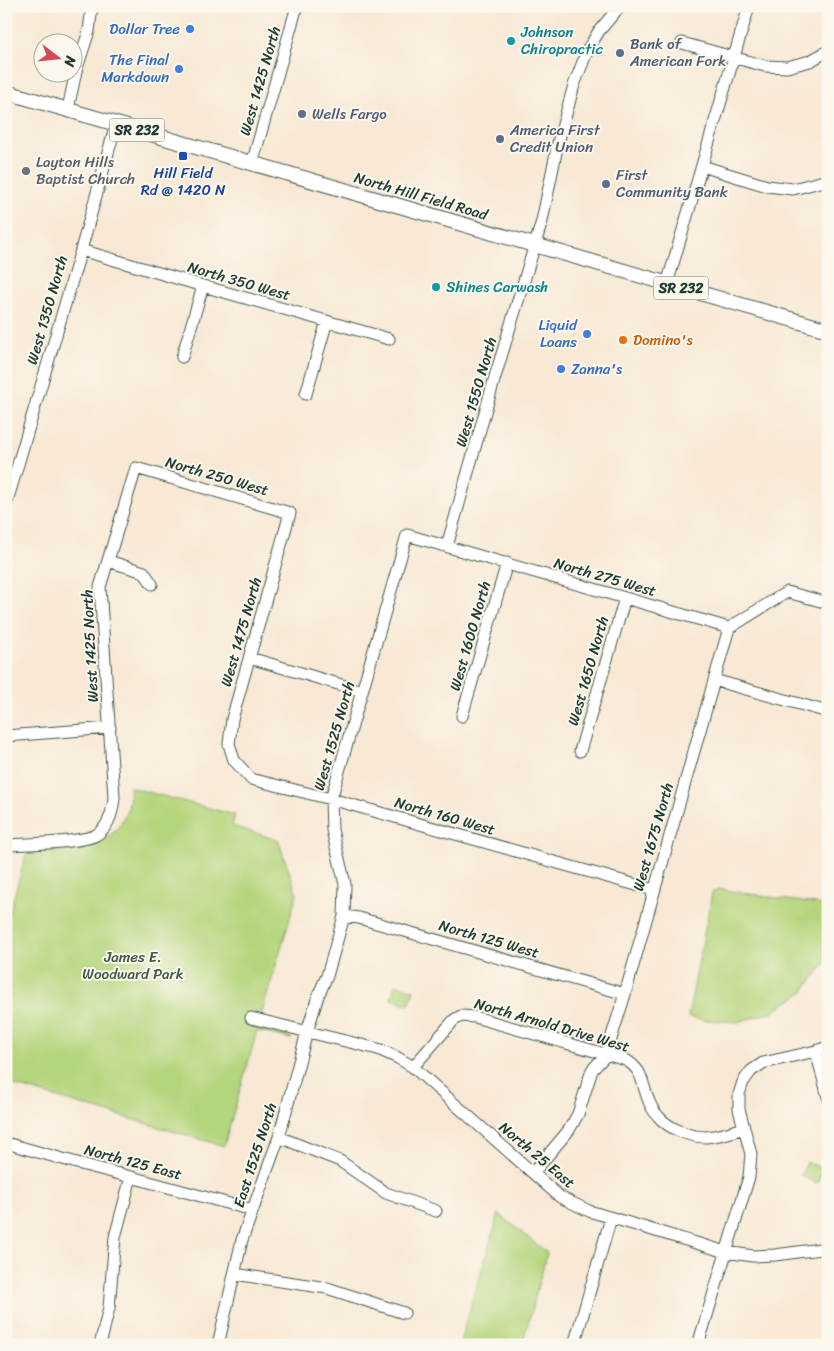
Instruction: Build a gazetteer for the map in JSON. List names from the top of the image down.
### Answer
{
  "streets": {
    "main road": ["SR 232", "North Hill Field Road"],
    "street": [
      "West 1425 North",
      "North 350 West",
      "West 1350 North",
      "West 1550 North",
      "North 250 West",
      "North 275 West",
      "West 1475 North",
      "West 1600 North",
      "West 1650 North",
      "West 1525 North",
      "North 160 West",
      "West 1675 North",
      "North 125 West",
      "North Arnold Drive West",
      "East 1525 North",
      "North 25 East",
      "North 125 East"
    ]
  },
  "crossings": [
    ["West 1425 North", "North Hill Field Road"],
    ["West 1425 North", "North 250 West"],
    ["North Hill Field Road", "West 1350 North"],
    ["North Hill Field Road", "West 1550 North"],
    ["North 350 West", "West 1350 North"],
    ["West 1550 North", "North 275 West"],
    ["North 250 West", "West 1475 North"],
    ["North 275 West", "West 1600 North"],
    ["North 275 West", "West 1650 North"],
    ["North 275 West", "West 1525 North"],
    ["North 275 West", "West 1675 North"],
    ["West 1475 North", "North 160 West"],
    ["West 1525 North", "North 160 West"],
    ["West 1525 North", "North 125 West"],
    ["West 1525 North", "East 1525 North"],
    ["North 160 West", "West 1675 North"],
    ["West 1675 North", "North 125 West"],
    ["West 1675 North", "North Arnold Drive West"],
    ["North Arnold Drive West", "North 25 East"],
    ["East 1525 North", "North 25 East"],
    ["East 1525 North", "North 125 East"]
  ],
  "parks": ["James E. Woodward Park"],
  "places": {
    "other": [
      "Dollar Tree",
      "Johnson Chiropractic",
      "Bank of American Fork",
      "The Final Markdown",
      "Wells Fargo",
      "America First Credit Union",
      "Layton Hills Baptist Church",
      "First Community Bank",
      "Shines Carwash",
      "Liquid Loans",
      "Domino's",
      "Zanna's"
    ],
    "transit": ["Hill Field Rd @ 1420 N"]
  },
  "north": "right"
}
